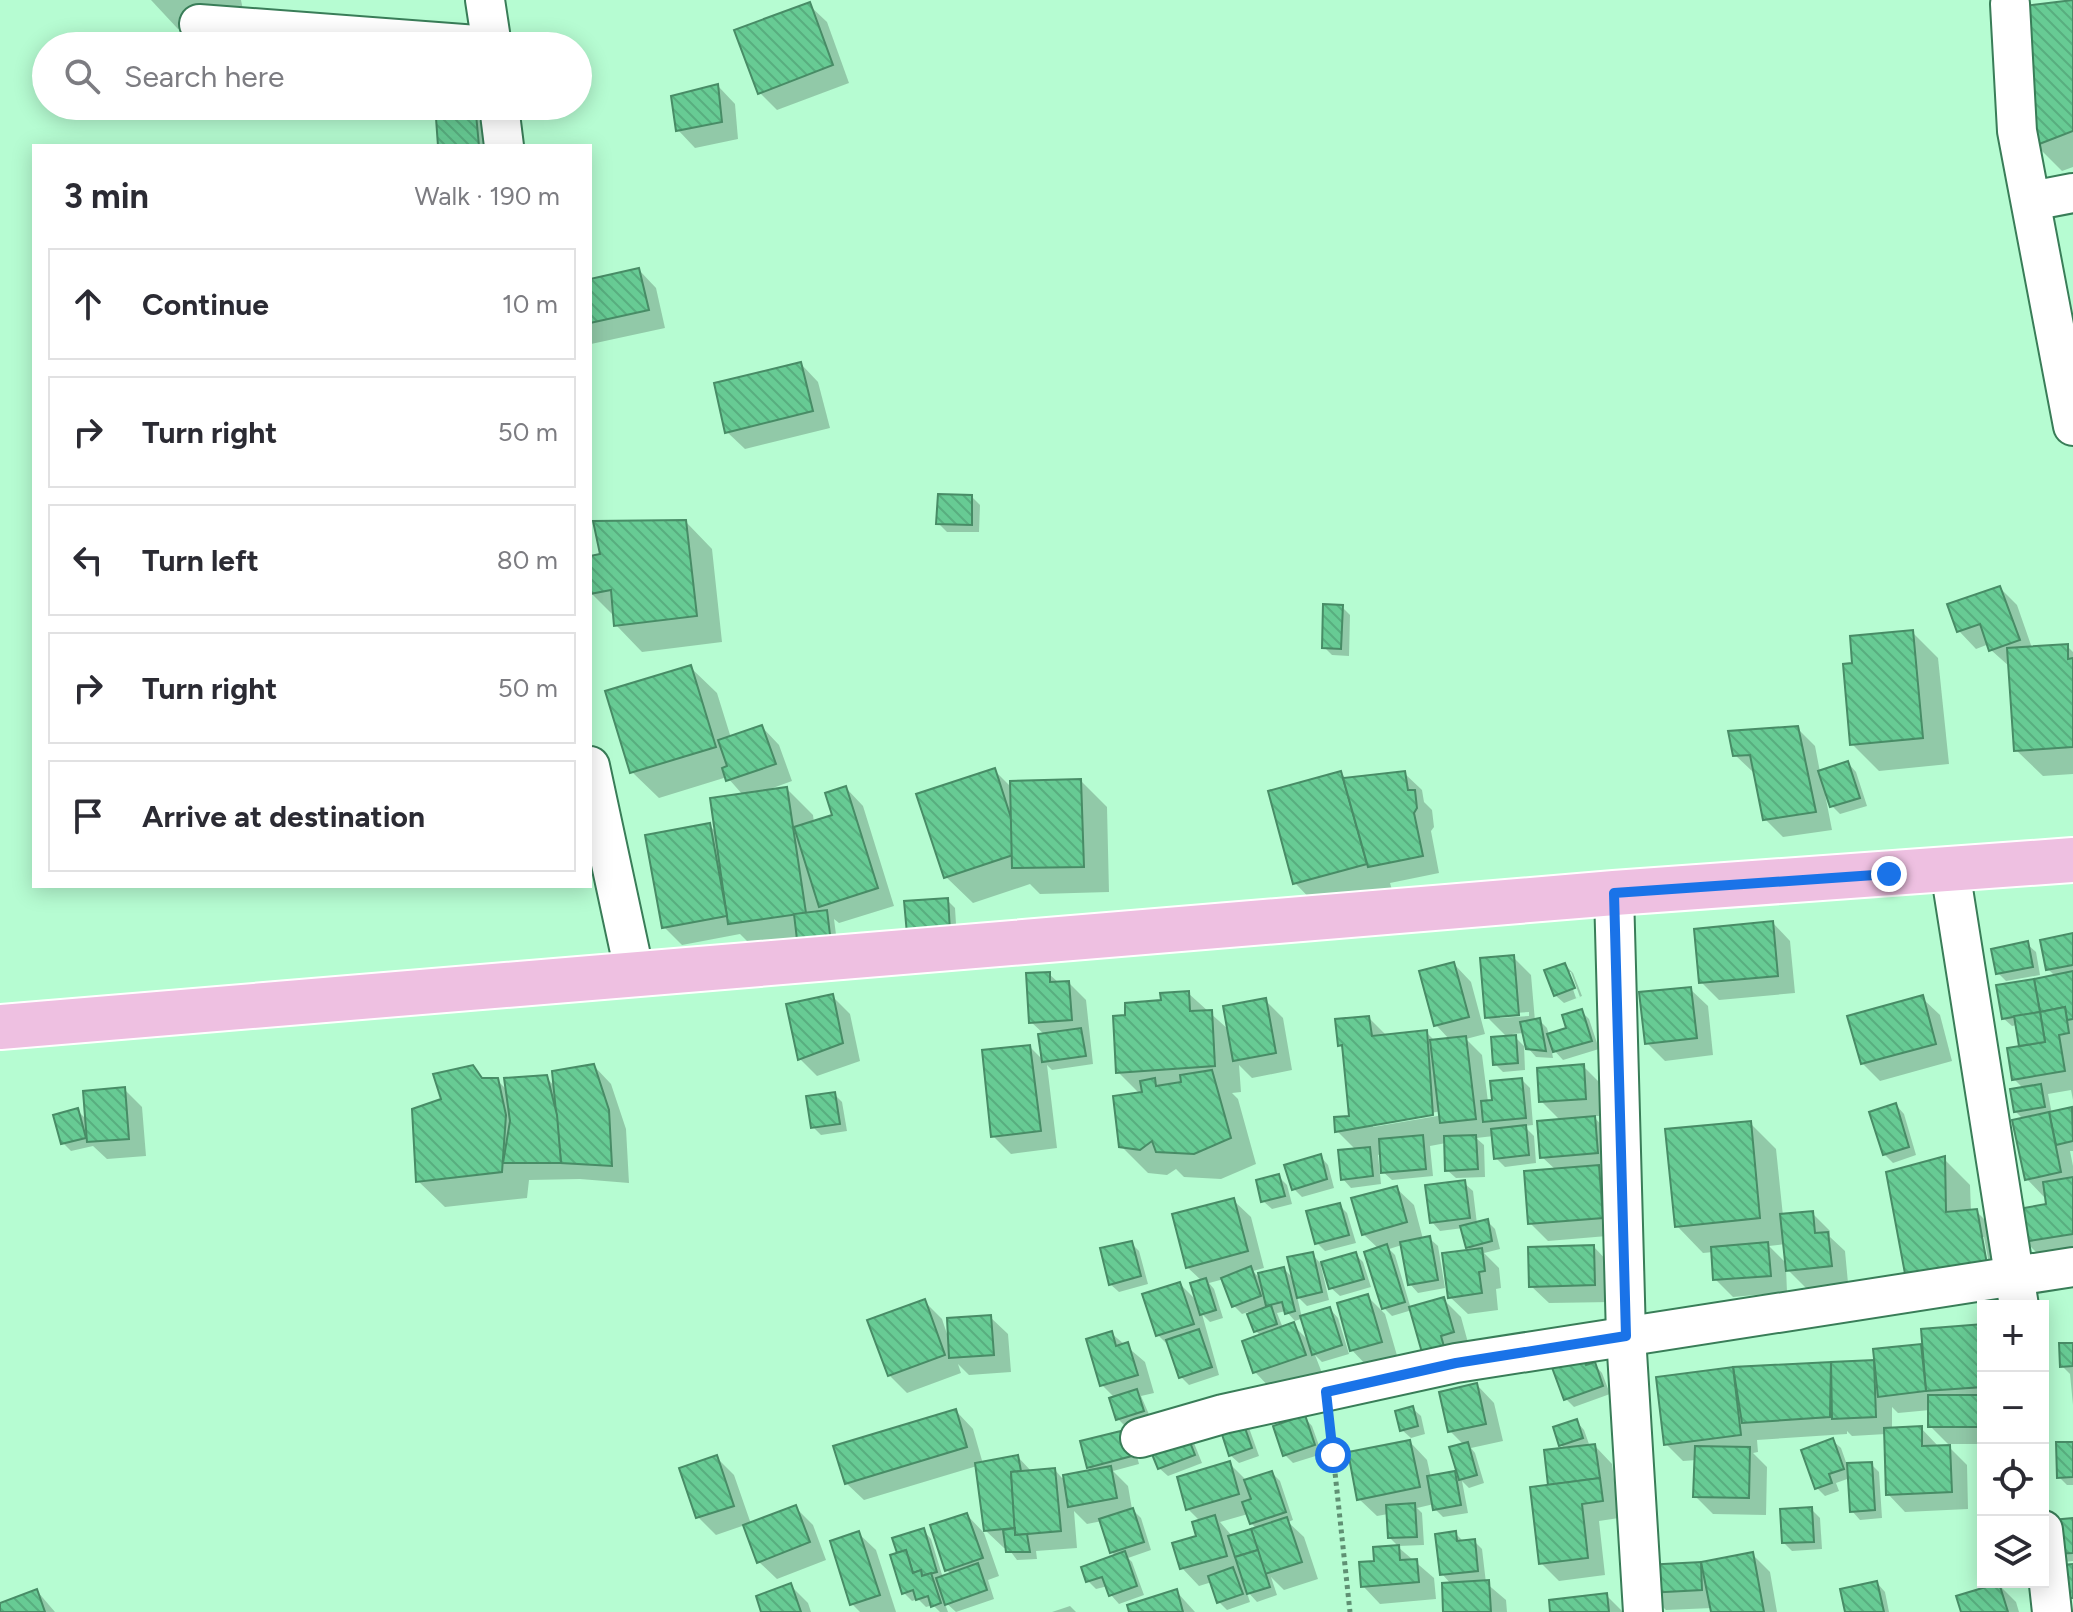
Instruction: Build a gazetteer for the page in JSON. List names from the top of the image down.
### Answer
{
  "page": {
    "search": "Search here",
    "heading": ["3 min", "Walk · 190 m"],
    "list": [
      ["Continue", "10 m"],
      ["Turn right", "50 m"],
      ["Turn left", "80 m"],
      ["Turn right", "50 m"],
      "Arrive at destination"
    ],
    "map_buttons": ["+", "−"]
  }
}
